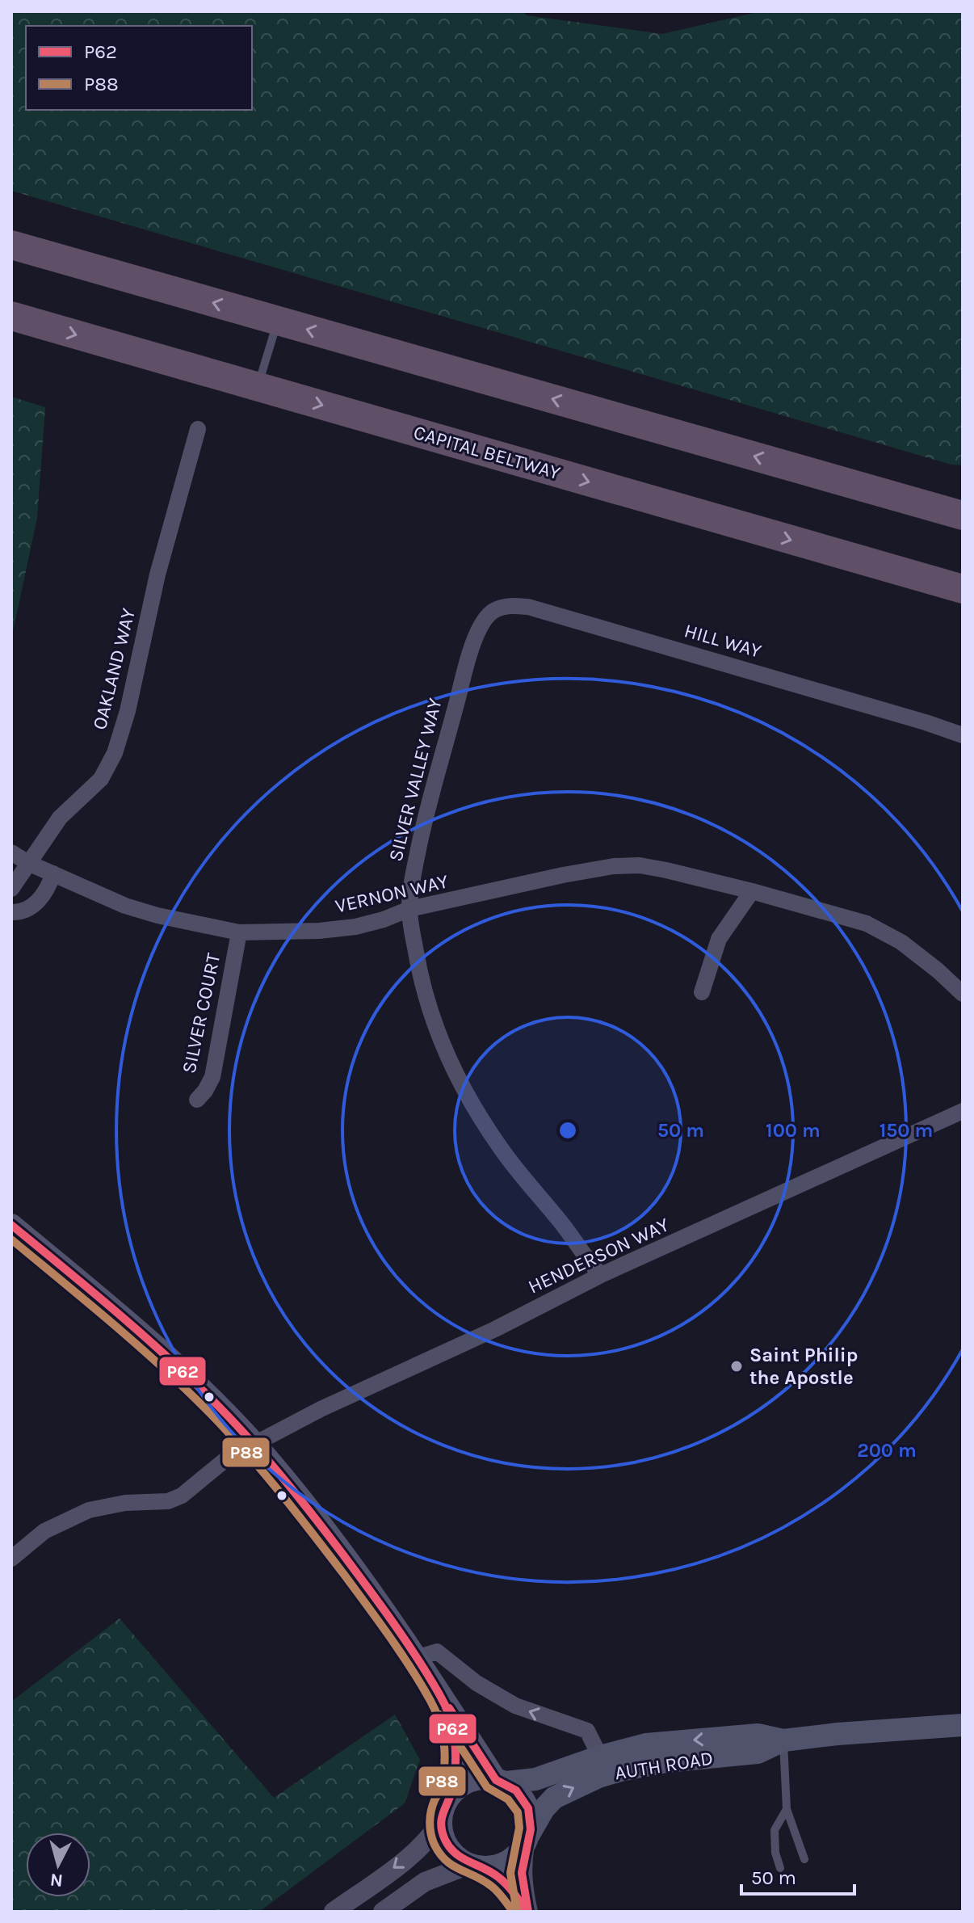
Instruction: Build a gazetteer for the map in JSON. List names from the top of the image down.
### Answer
{
  "streets": {
    "highway": ["CAPITAL BELTWAY"],
    "main road": ["AUTH ROAD"],
    "street": [
      "HILL WAY",
      "OAKLAND WAY",
      "SILVER VALLEY WAY",
      "VERNON WAY",
      "SILVER COURT",
      "HENDERSON WAY"
    ]
  },
  "crossings": [
    ["HILL WAY", "SILVER VALLEY WAY"],
    ["OAKLAND WAY", "VERNON WAY"],
    ["SILVER VALLEY WAY", "VERNON WAY"],
    ["SILVER VALLEY WAY", "HENDERSON WAY"],
    ["VERNON WAY", "SILVER COURT"]
  ],
  "places": ["Saint Philip the Apostle"],
  "lines": ["transit line P62", "transit line P88"],
  "legend": ["P62", "P88"],
  "scale_bar": "50 m",
  "north": "bottom",
  "rings": [
    "50 m",
    "100 m",
    "150 m",
    "200 m"
  ]
}
